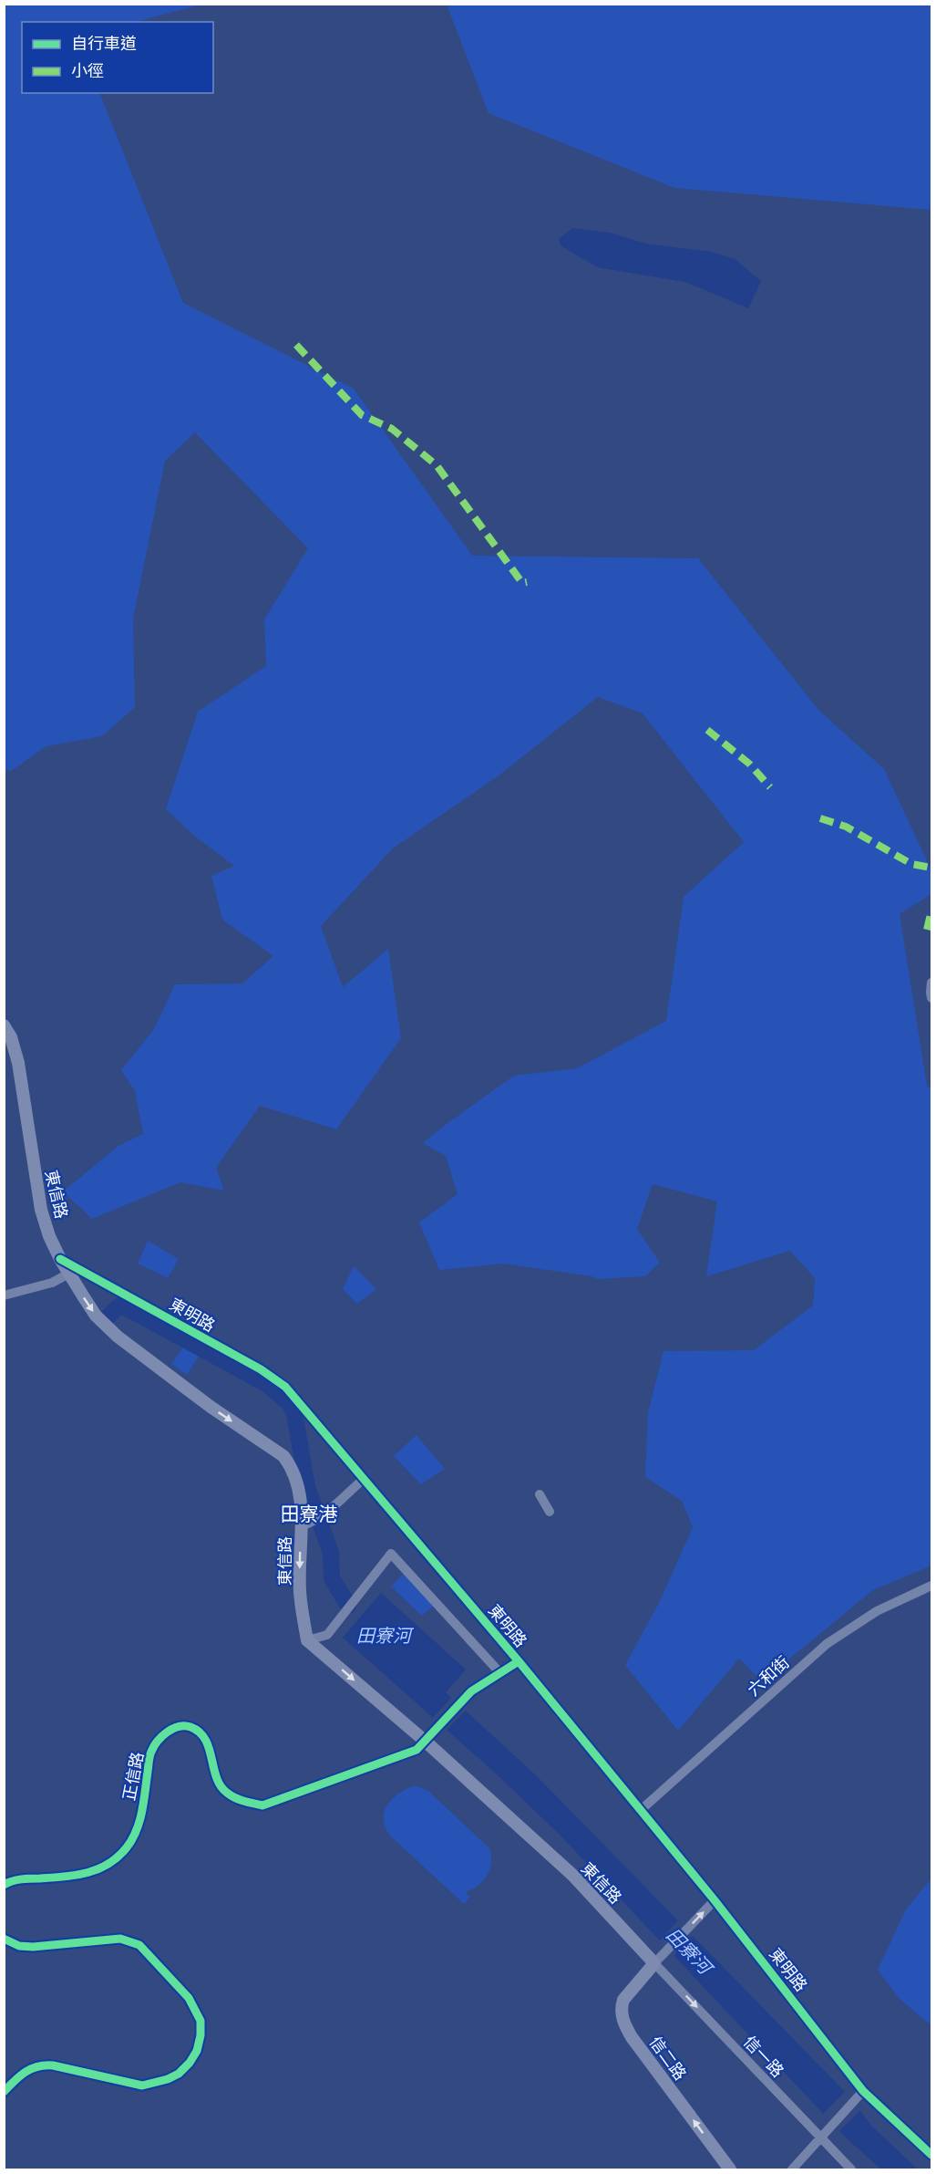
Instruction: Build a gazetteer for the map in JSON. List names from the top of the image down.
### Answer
{
  "streets": {
    "main road": ["東信路", "信二路"],
    "street": [
      "東明路",
      "六和街",
      "正信路",
      "信一路"
    ]
  },
  "crossings": [
    ["東信路", "東明路"],
    ["東信路", "正信路"],
    ["東信路", "信一路"],
    ["東信路", "信二路"],
    ["東明路", "六和街"],
    ["信一路", "信二路"]
  ],
  "one_way": ["東信路", "信一路", "信二路"],
  "districts": ["田寮港"],
  "water": ["田寮河"],
  "legend": ["自行車道", "小徑"]
}
